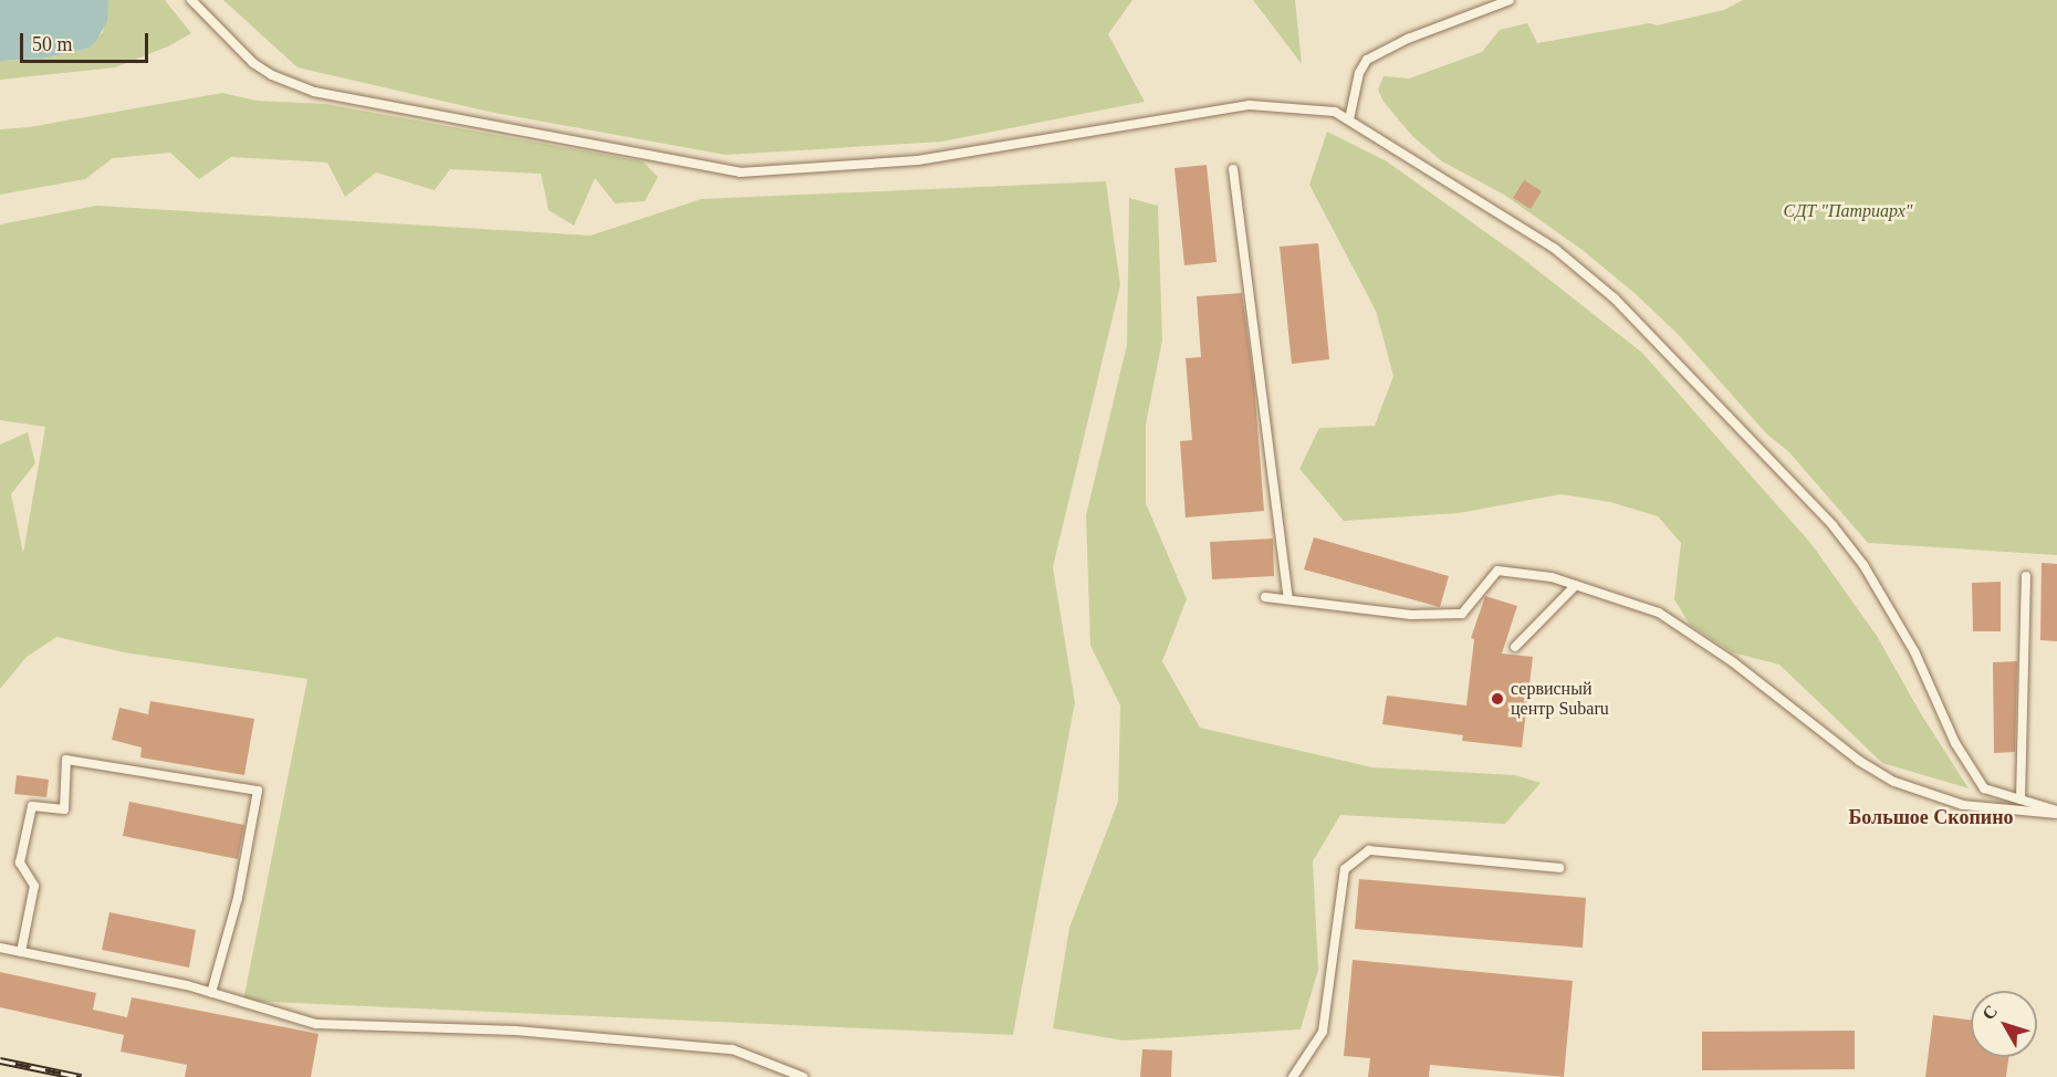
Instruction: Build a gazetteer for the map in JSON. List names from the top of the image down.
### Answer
{
  "districts": ["Большое Скопино"],
  "parks": ["СДТ \"Патриарх\""],
  "places": ["сервисный центр Subaru"],
  "scale_bar": "50 m",
  "north": "top left"
}
